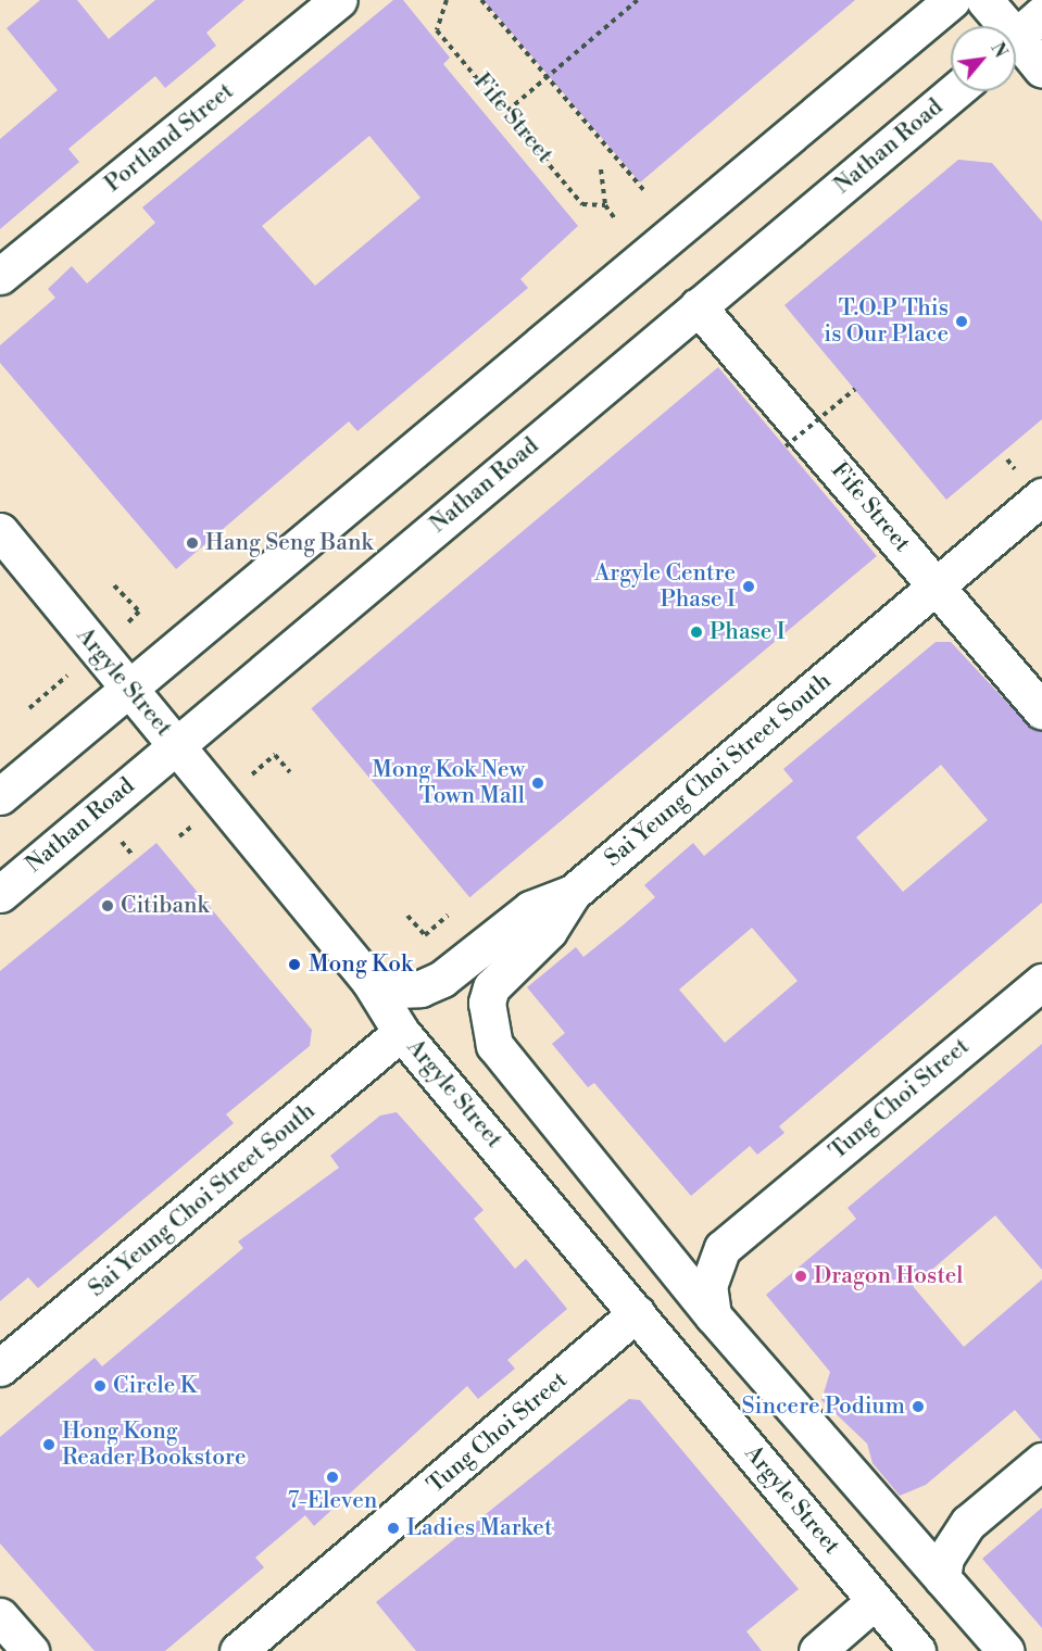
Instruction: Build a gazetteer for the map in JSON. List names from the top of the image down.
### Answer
{
  "streets": {
    "street": [
      "Fife Street",
      "Portland Street",
      "Nathan Road",
      "Argyle Street",
      "Sai Yeung Choi Street South",
      "Tung Choi Street"
    ]
  },
  "crossings": [
    ["Fife Street", "Nathan Road"],
    ["Fife Street", "Sai Yeung Choi Street South"],
    ["Nathan Road", "Argyle Street"],
    ["Argyle Street", "Sai Yeung Choi Street South"],
    ["Argyle Street", "Tung Choi Street"]
  ],
  "places": [
    "T.O.P This is Our Place",
    "Hang Seng Bank",
    "Argyle Centre Phase I",
    "Phase I",
    "Mong Kok New Town Mall",
    "Citibank",
    "Mong Kok",
    "Dragon Hostel",
    "Circle K",
    "Sincere Podium",
    "Hong Kong Reader Bookstore",
    "7-Eleven",
    "Ladies Market"
  ],
  "north": "top right"
}
